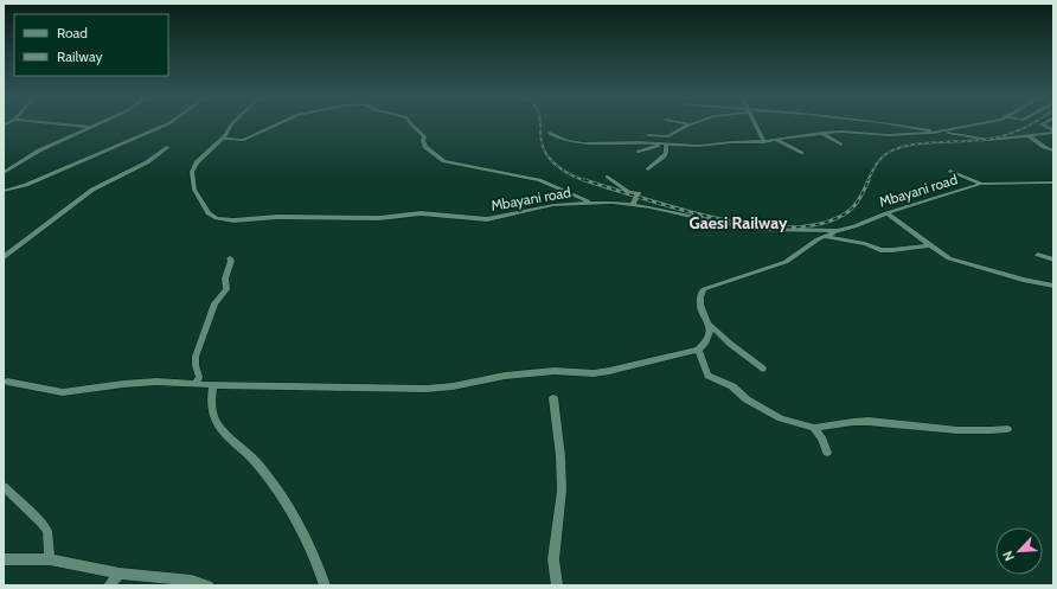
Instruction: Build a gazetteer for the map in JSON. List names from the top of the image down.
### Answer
{
  "streets": {
    "street": ["Mbayani road"]
  },
  "districts": ["Gaesi Railway"],
  "legend": ["Road", "Railway"],
  "north": "bottom left"
}
